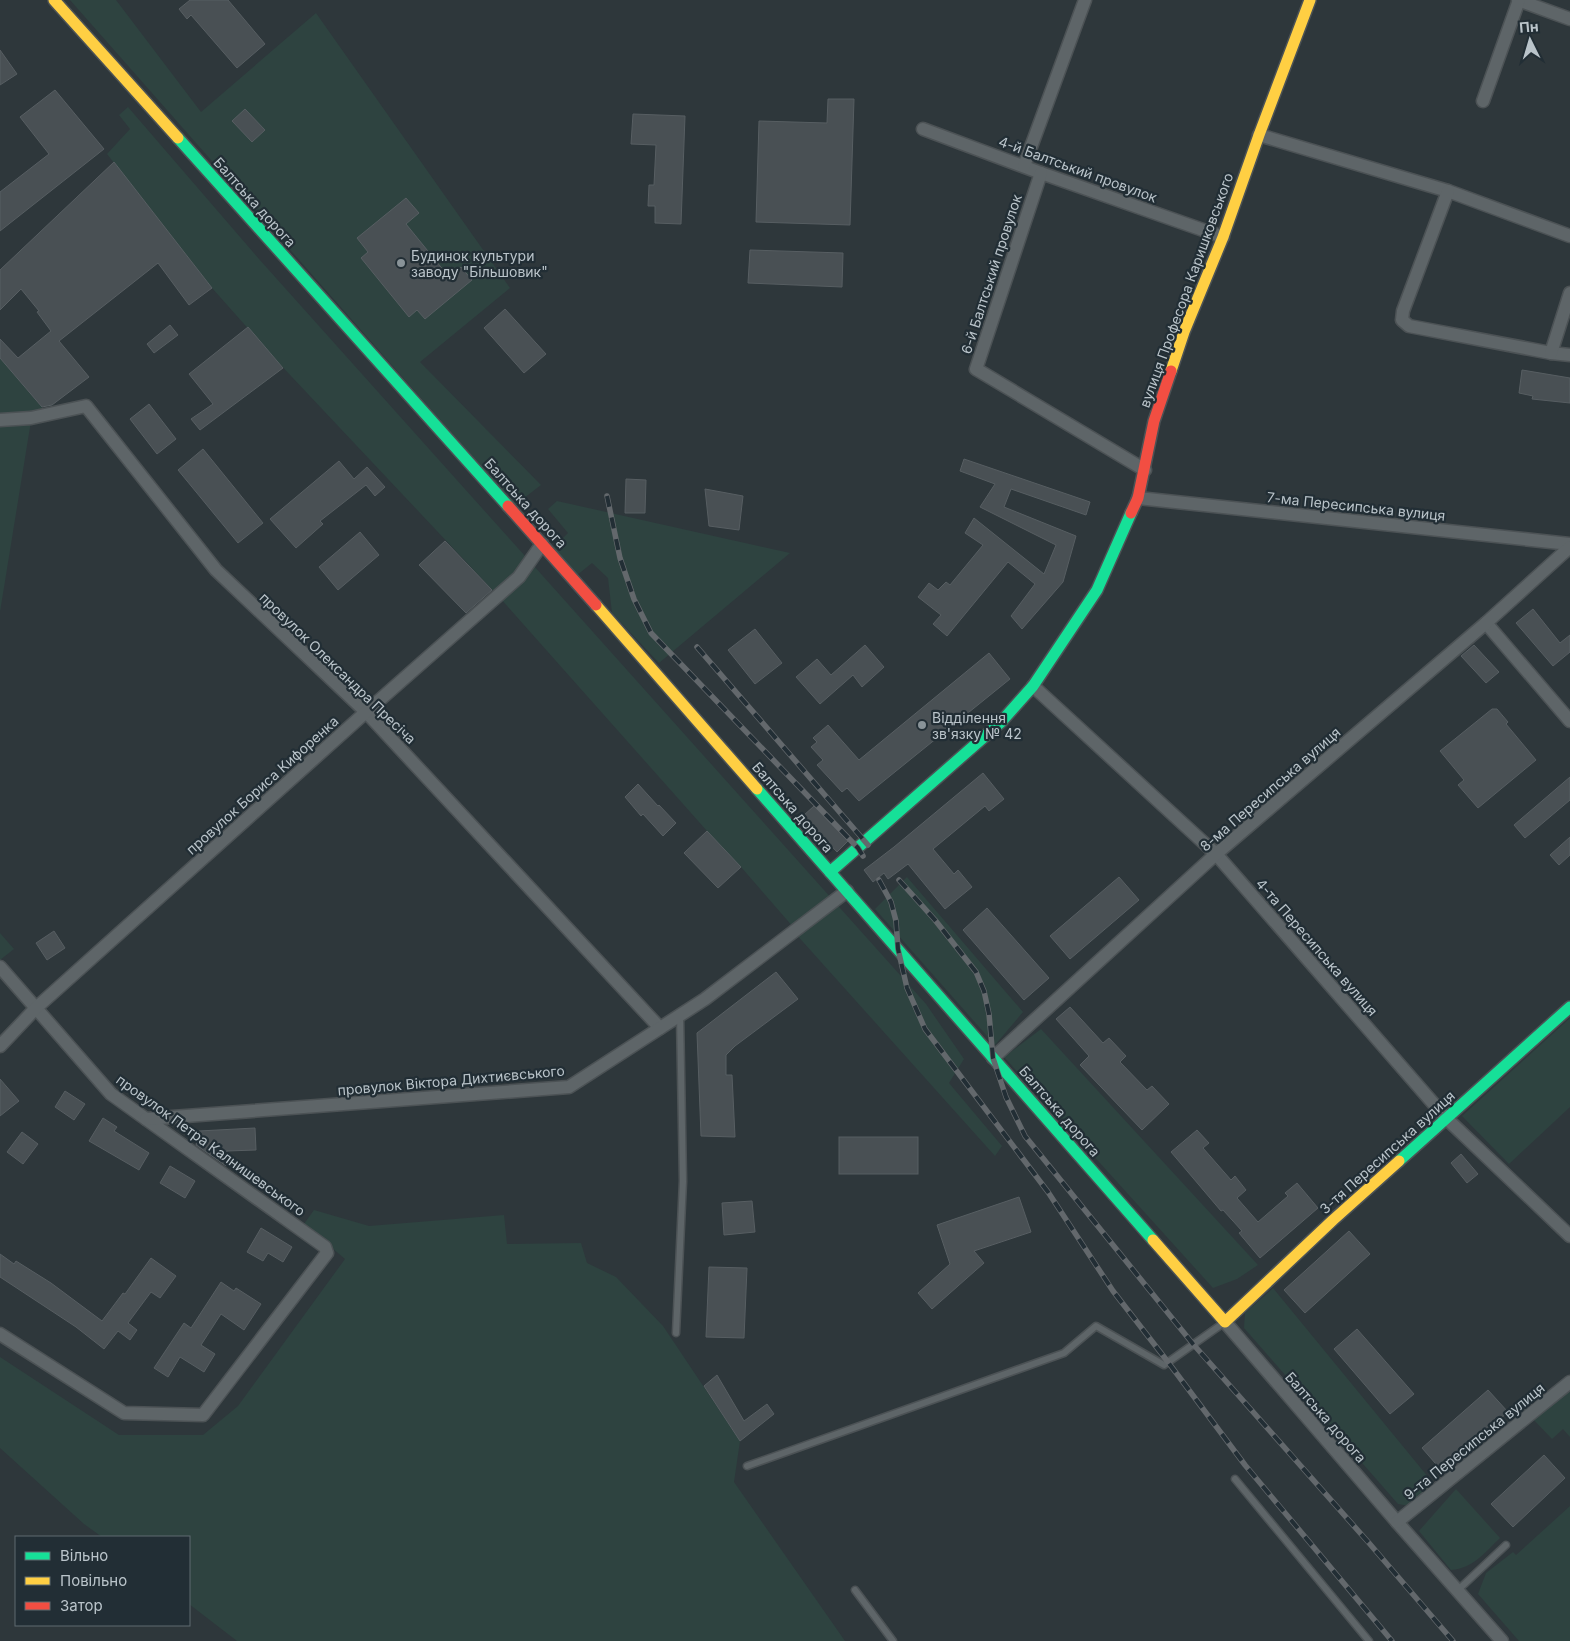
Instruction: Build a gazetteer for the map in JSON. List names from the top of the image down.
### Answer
{
  "streets": {
    "main road": ["Балтська дорога", "вулиця Професора Каришковського", "3-тя Пересипська вулиця"],
    "street": [
      "4-й Балтський провулок",
      "6-й Балтський провулок",
      "7-ма Пересипська вулиця",
      "провулок Олександра Пресіча",
      "провулок Бориса Кифоренка",
      "8-ма Пересипська вулиця",
      "4-та Пересипська вулиця",
      "провулок Віктора Дихтиєвського",
      "провулок Петра Калнишевського",
      "9-та Пересипська вулиця"
    ]
  },
  "crossings": [
    ["4-й Балтський провулок", "6-й Балтський провулок"],
    ["4-й Балтський провулок", "вулиця Професора Каришковського"],
    ["Балтська дорога", "вулиця Професора Каришковського"],
    ["Балтська дорога", "провулок Бориса Кифоренка"],
    ["Балтська дорога", "8-ма Пересипська вулиця"],
    ["Балтська дорога", "провулок Віктора Дихтиєвського"],
    ["Балтська дорога", "3-тя Пересипська вулиця"],
    ["Балтська дорога", "9-та Пересипська вулиця"],
    ["6-й Балтський провулок", "вулиця Професора Каришковського"],
    ["вулиця Професора Каришковського", "7-ма Пересипська вулиця"],
    ["вулиця Професора Каришковського", "4-та Пересипська вулиця"],
    ["7-ма Пересипська вулиця", "8-ма Пересипська вулиця"],
    ["провулок Олександра Пресіча", "провулок Бориса Кифоренка"],
    ["провулок Олександра Пресіча", "провулок Віктора Дихтиєвського"],
    ["провулок Бориса Кифоренка", "провулок Петра Калнишевського"],
    ["8-ма Пересипська вулиця", "4-та Пересипська вулиця"],
    ["4-та Пересипська вулиця", "3-тя Пересипська вулиця"],
    ["провулок Віктора Дихтиєвського", "провулок Петра Калнишевського"]
  ],
  "places": ["Будинок культури заводу \"Більшовик\"", "Відділення зв'язку № 42"],
  "legend": ["Вільно", "Повільно", "Затор"],
  "north": "top"
}
